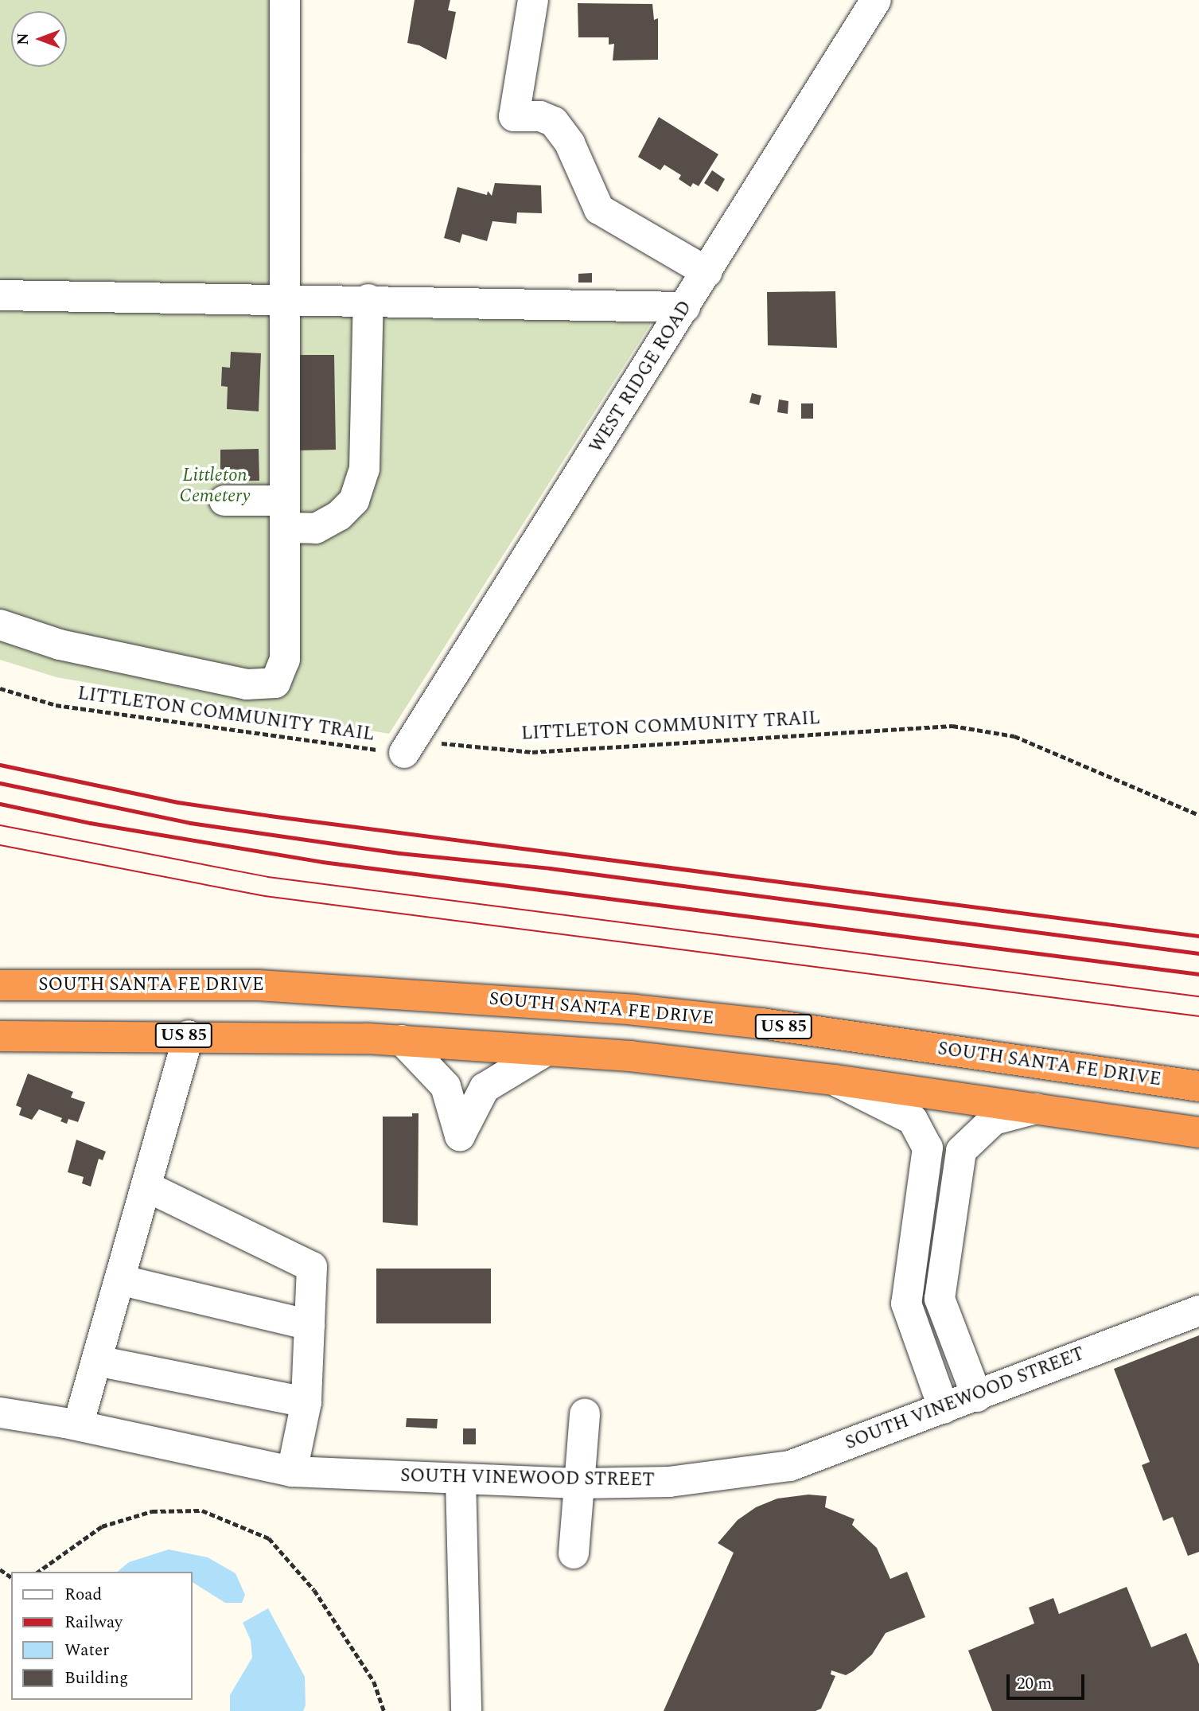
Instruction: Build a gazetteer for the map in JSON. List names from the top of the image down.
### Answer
{
  "streets": {
    "highway": ["SOUTH SANTA FE DRIVE", "US 85"],
    "street": ["WEST RIDGE ROAD", "SOUTH VINEWOOD STREET"],
    "path": ["LITTLETON COMMUNITY TRAIL"]
  },
  "crossings": [
    ["WEST RIDGE ROAD", "LITTLETON COMMUNITY TRAIL"]
  ],
  "parks": ["Littleton Cemetery"],
  "legend": [
    "Road",
    "Railway",
    "Water",
    "Building"
  ],
  "scale_bar": "20 m",
  "north": "left"
}
